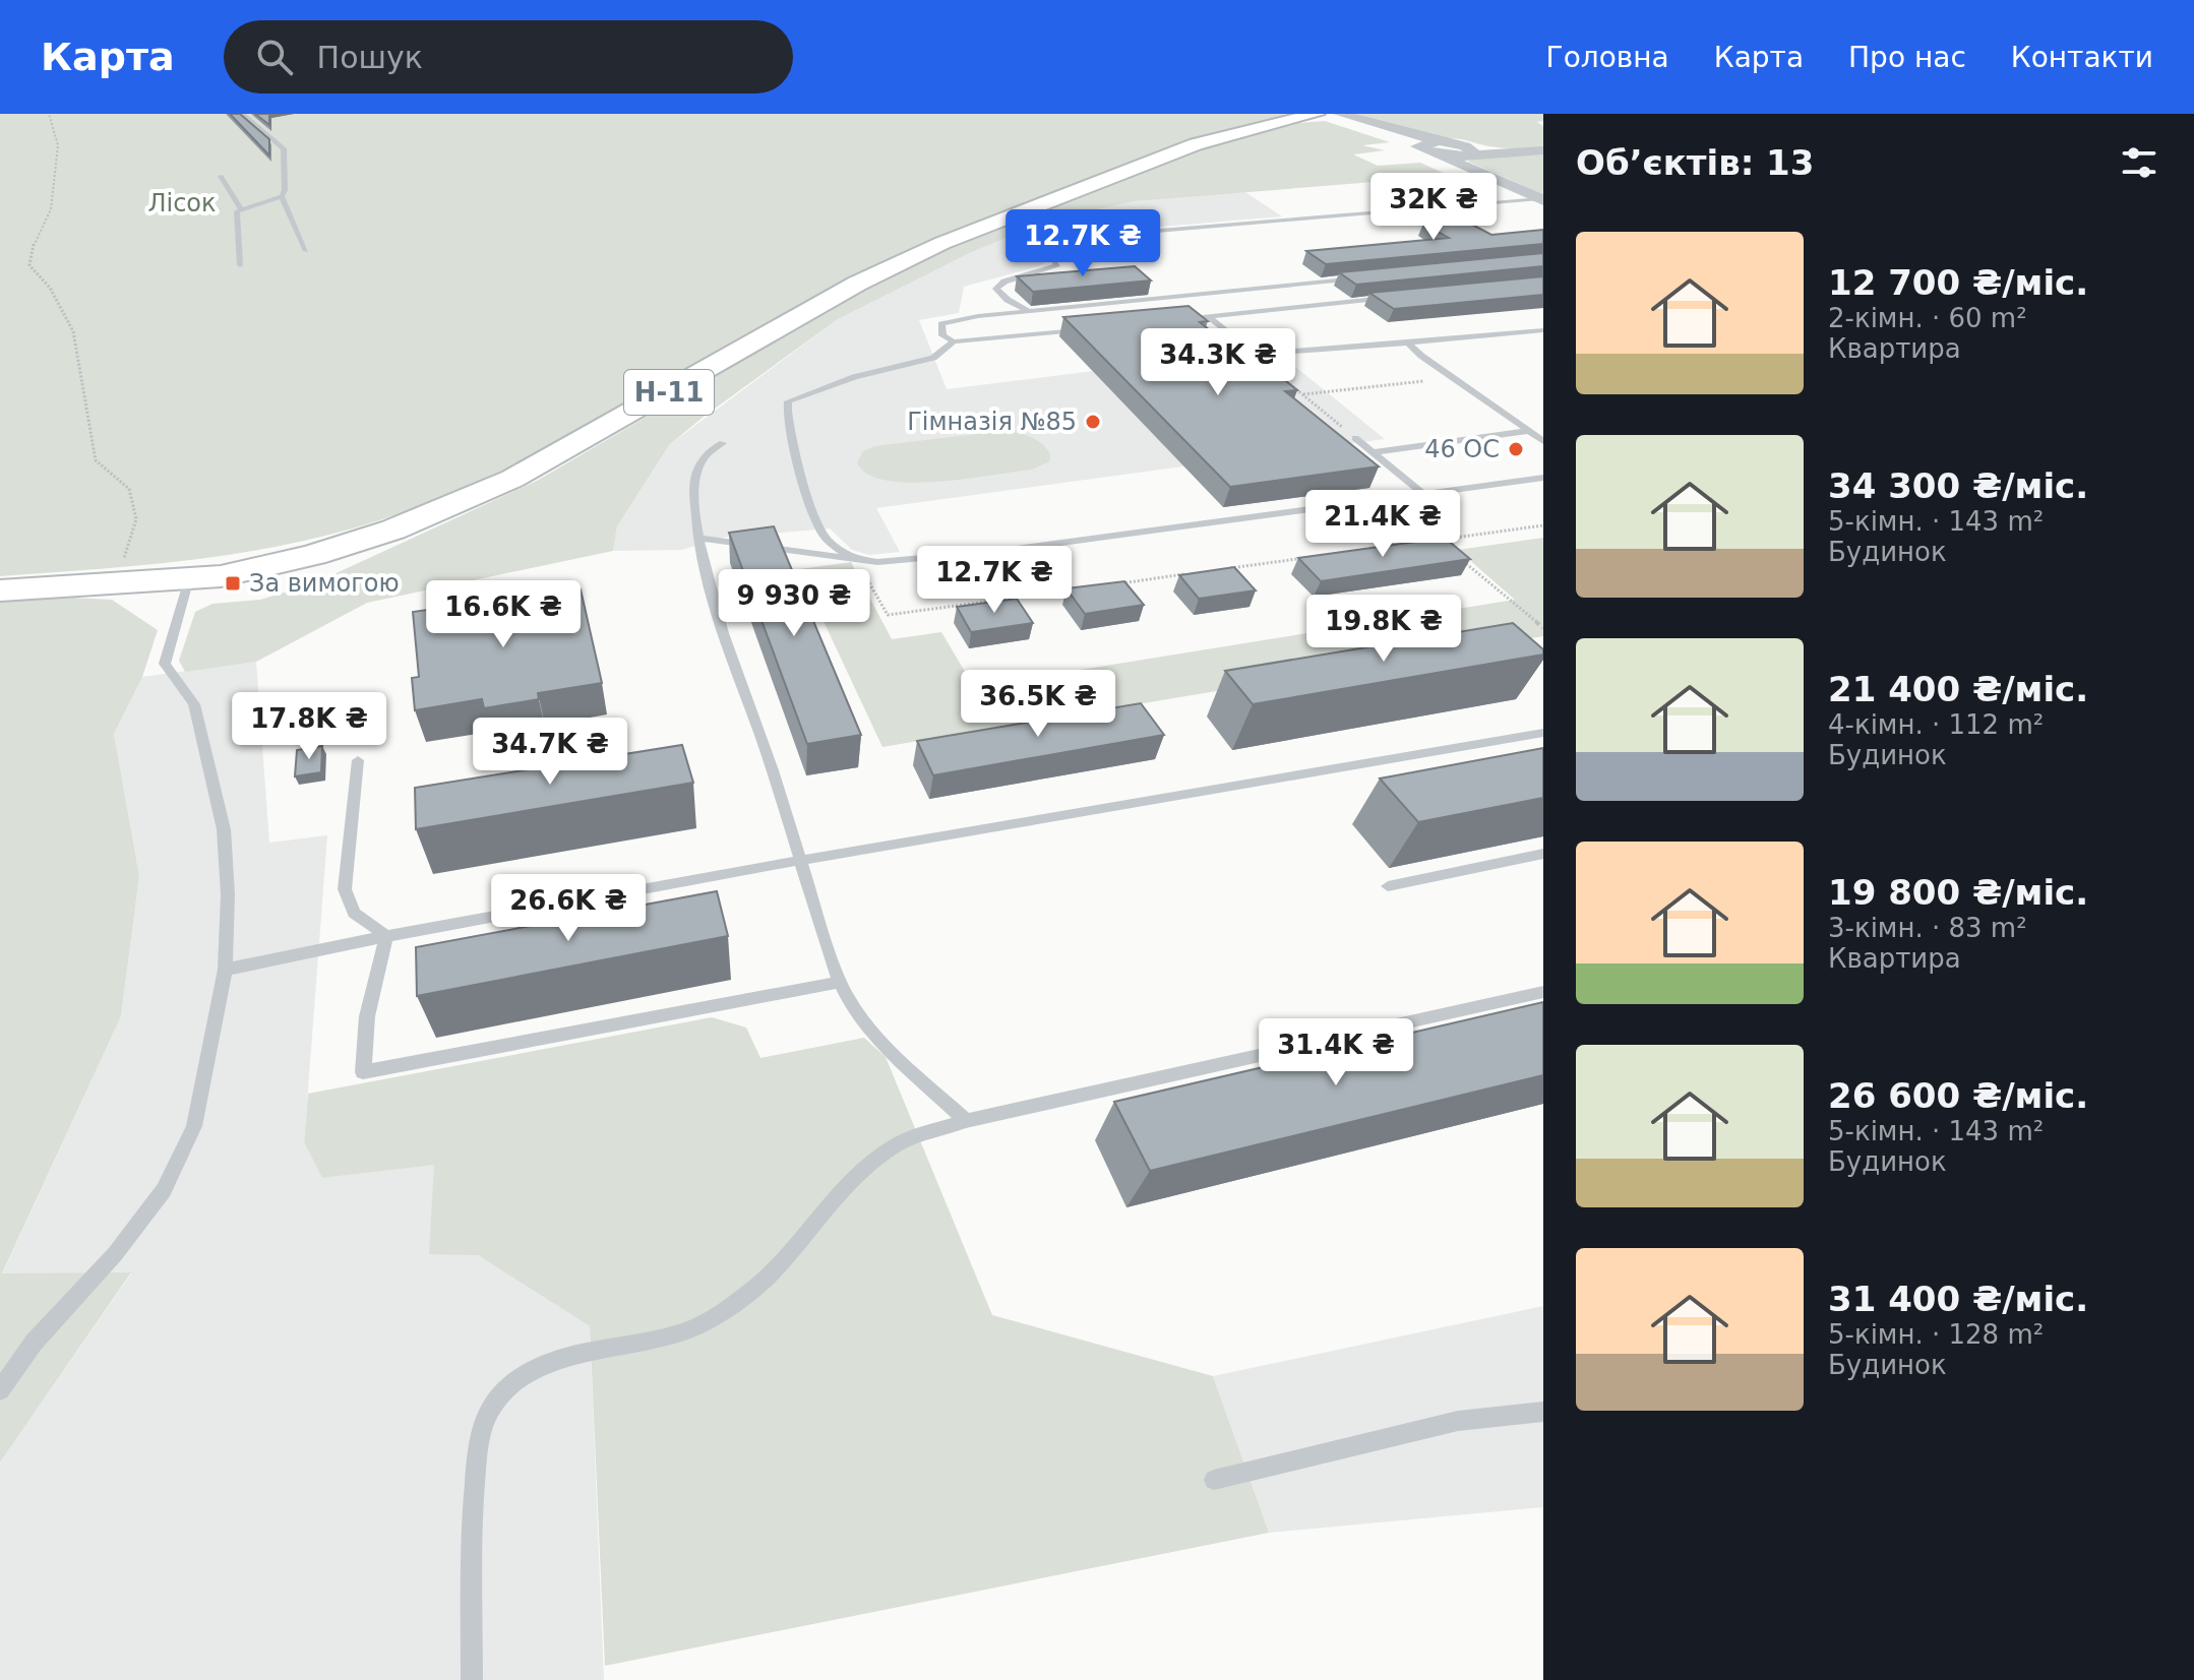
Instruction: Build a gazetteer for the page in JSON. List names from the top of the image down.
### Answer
{
  "streets": {
    "main road": ["Н-11"]
  },
  "parks": ["Лісок"],
  "places": {
    "other": ["Гімназія №85", "46 ОС"],
    "transit": ["За вимогою"]
  },
  "page": {
    "header": "Карта",
    "search": "Пошук",
    "nav": [
      "Головна",
      "Карта",
      "Про нас",
      "Контакти"
    ],
    "heading": "Об’єктів: 13",
    "price": [
      "32K ₴",
      "12.7K ₴",
      "34.3K ₴",
      "21.4K ₴",
      "12.7K ₴",
      "9 930 ₴",
      "16.6K ₴",
      "19.8K ₴",
      "36.5K ₴",
      "17.8K ₴",
      "34.7K ₴",
      "26.6K ₴",
      "31.4K ₴"
    ],
    "list": [
      {
        "name": "12 700 ₴/міс.",
        "note": "2-кімн. · 60 m² · Квартира"
      },
      {
        "name": "34 300 ₴/міс.",
        "note": "5-кімн. · 143 m² · Будинок"
      },
      {
        "name": "21 400 ₴/міс.",
        "note": "4-кімн. · 112 m² · Будинок"
      },
      {
        "name": "19 800 ₴/міс.",
        "note": "3-кімн. · 83 m² · Квартира"
      },
      {
        "name": "26 600 ₴/міс.",
        "note": "5-кімн. · 143 m² · Будинок"
      },
      {
        "name": "31 400 ₴/міс.",
        "note": "5-кімн. · 128 m² · Будинок"
      }
    ]
  }
}
